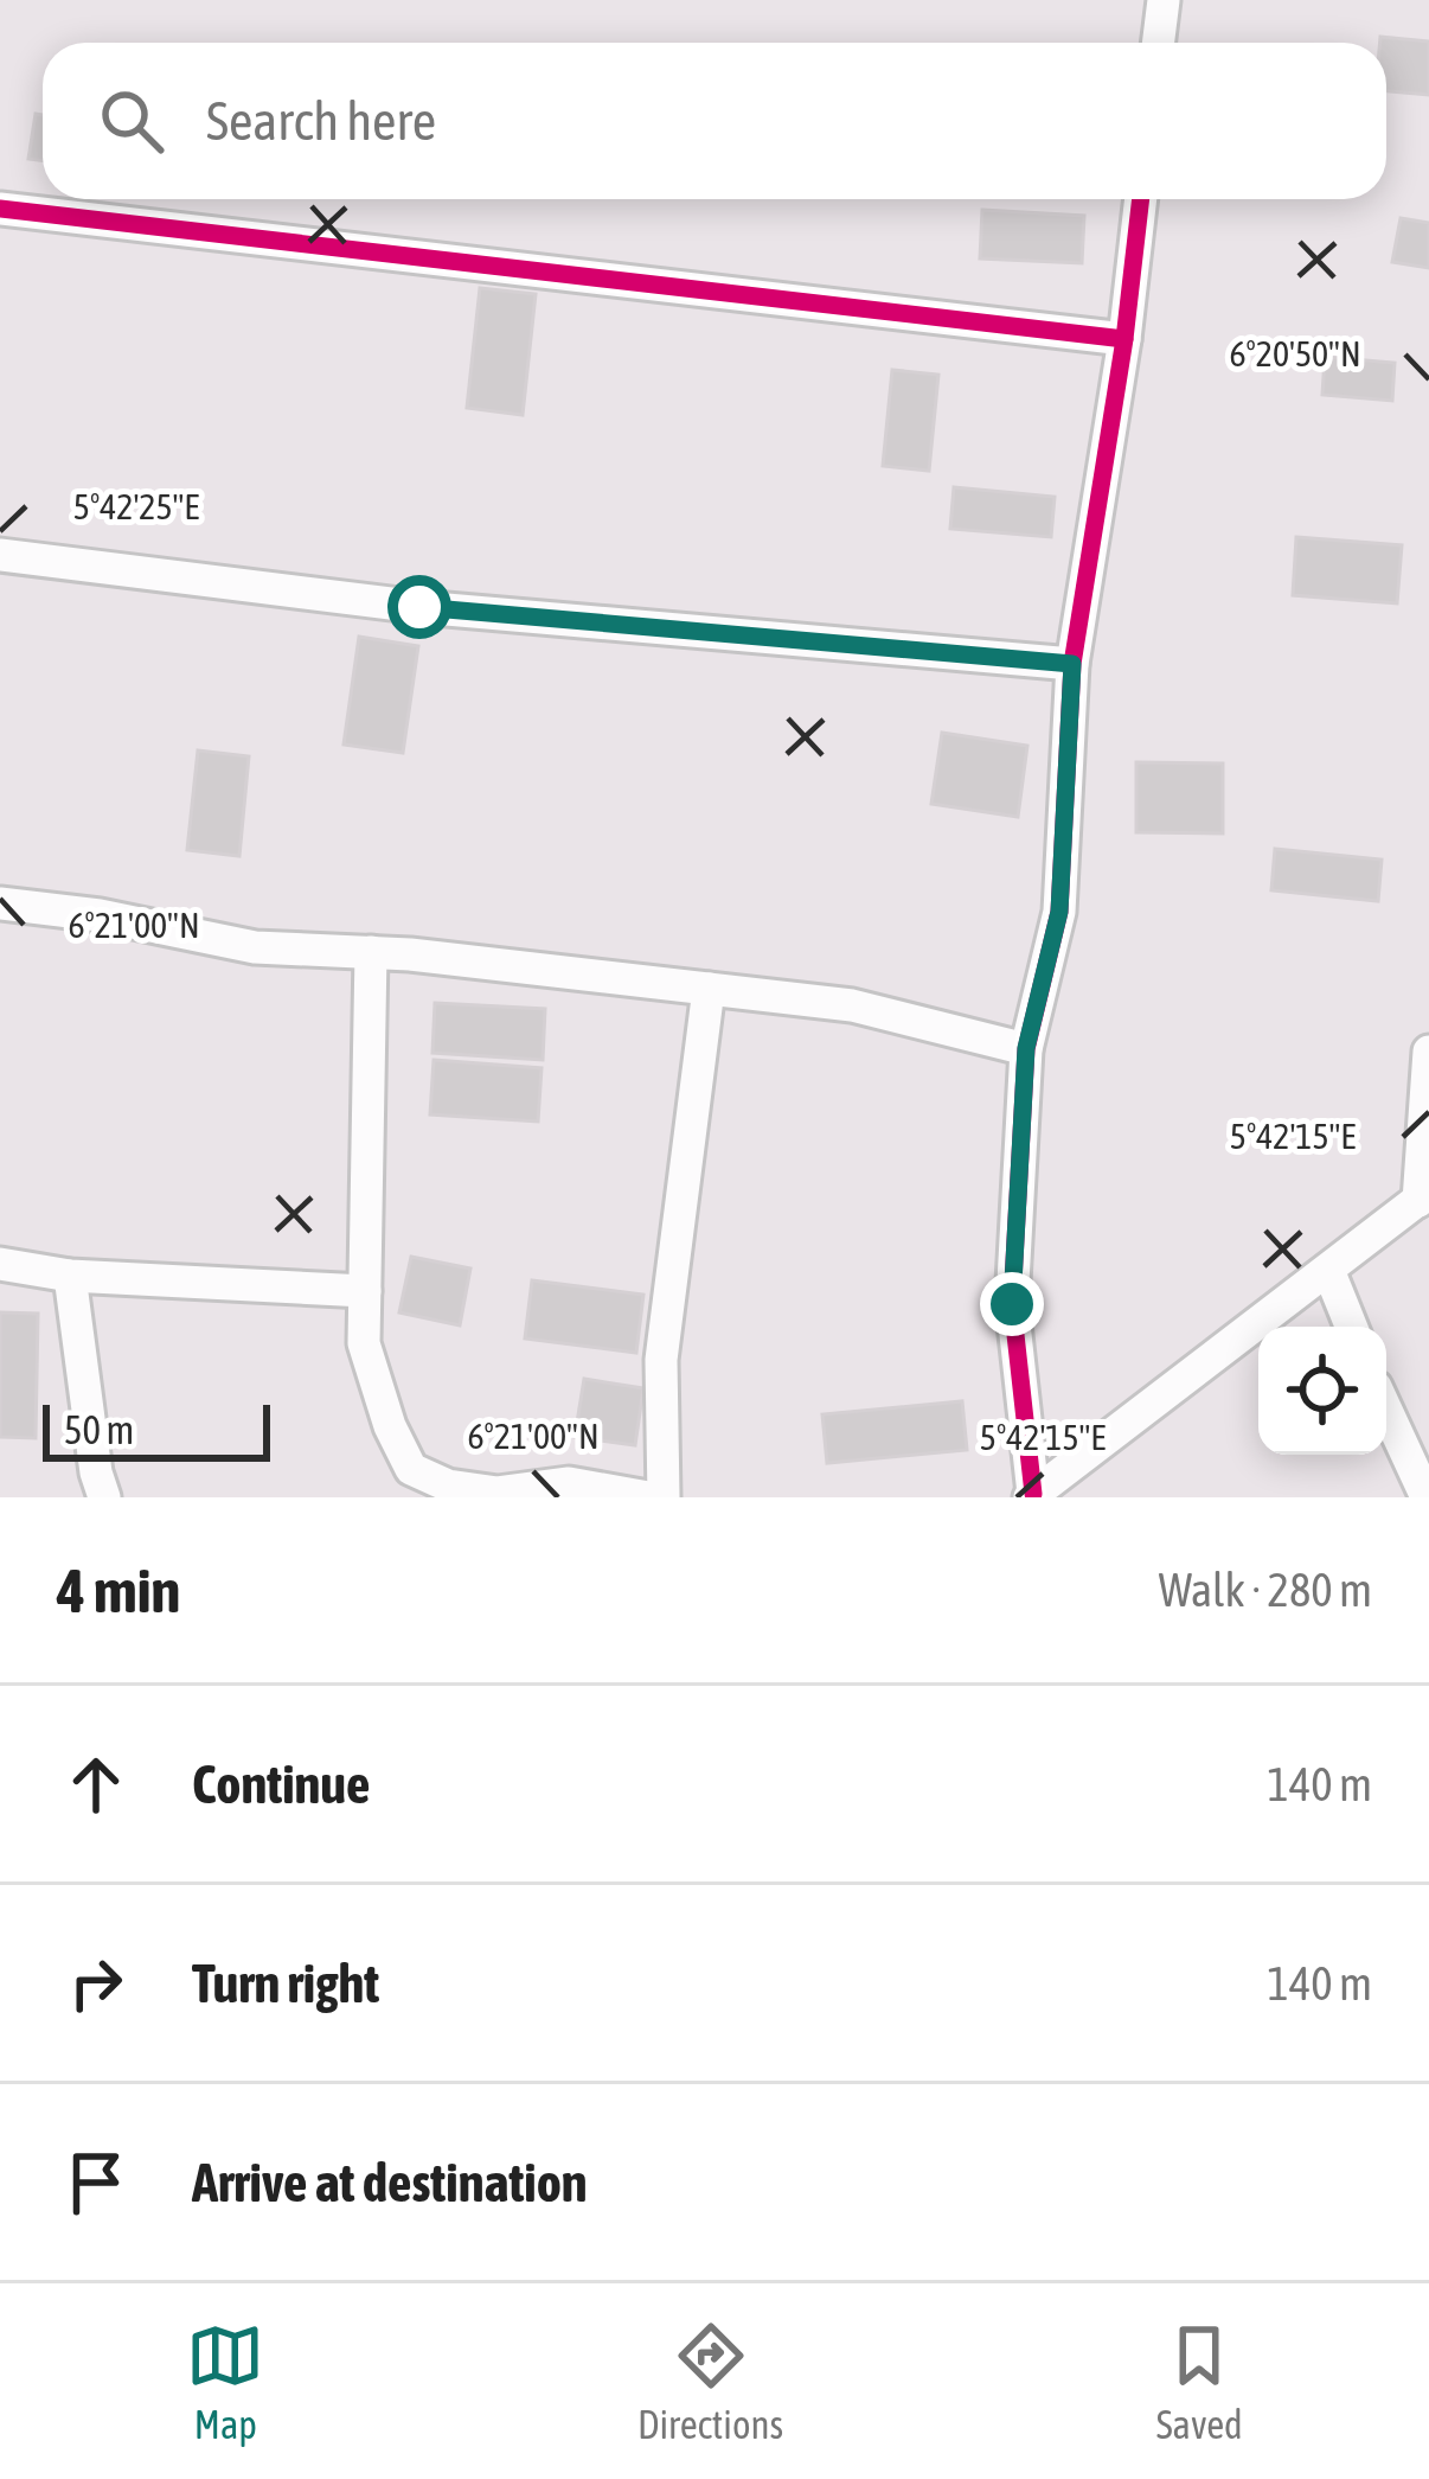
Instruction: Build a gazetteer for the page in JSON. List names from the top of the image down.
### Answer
{
  "scale_bar": "50 m",
  "page": {
    "search": "Search here",
    "scale": "50 m",
    "heading": ["4 min", "Walk · 280 m"],
    "list": [
      ["Continue", "140 m"],
      ["Turn right", "140 m"],
      "Arrive at destination"
    ],
    "nav": ["Map", "Directions", "Saved"]
  },
  "coordinates": [
    "6°20'50\"N",
    "5°42'25\"E",
    "6°21'00\"N",
    "5°42'15\"E"
  ]
}
